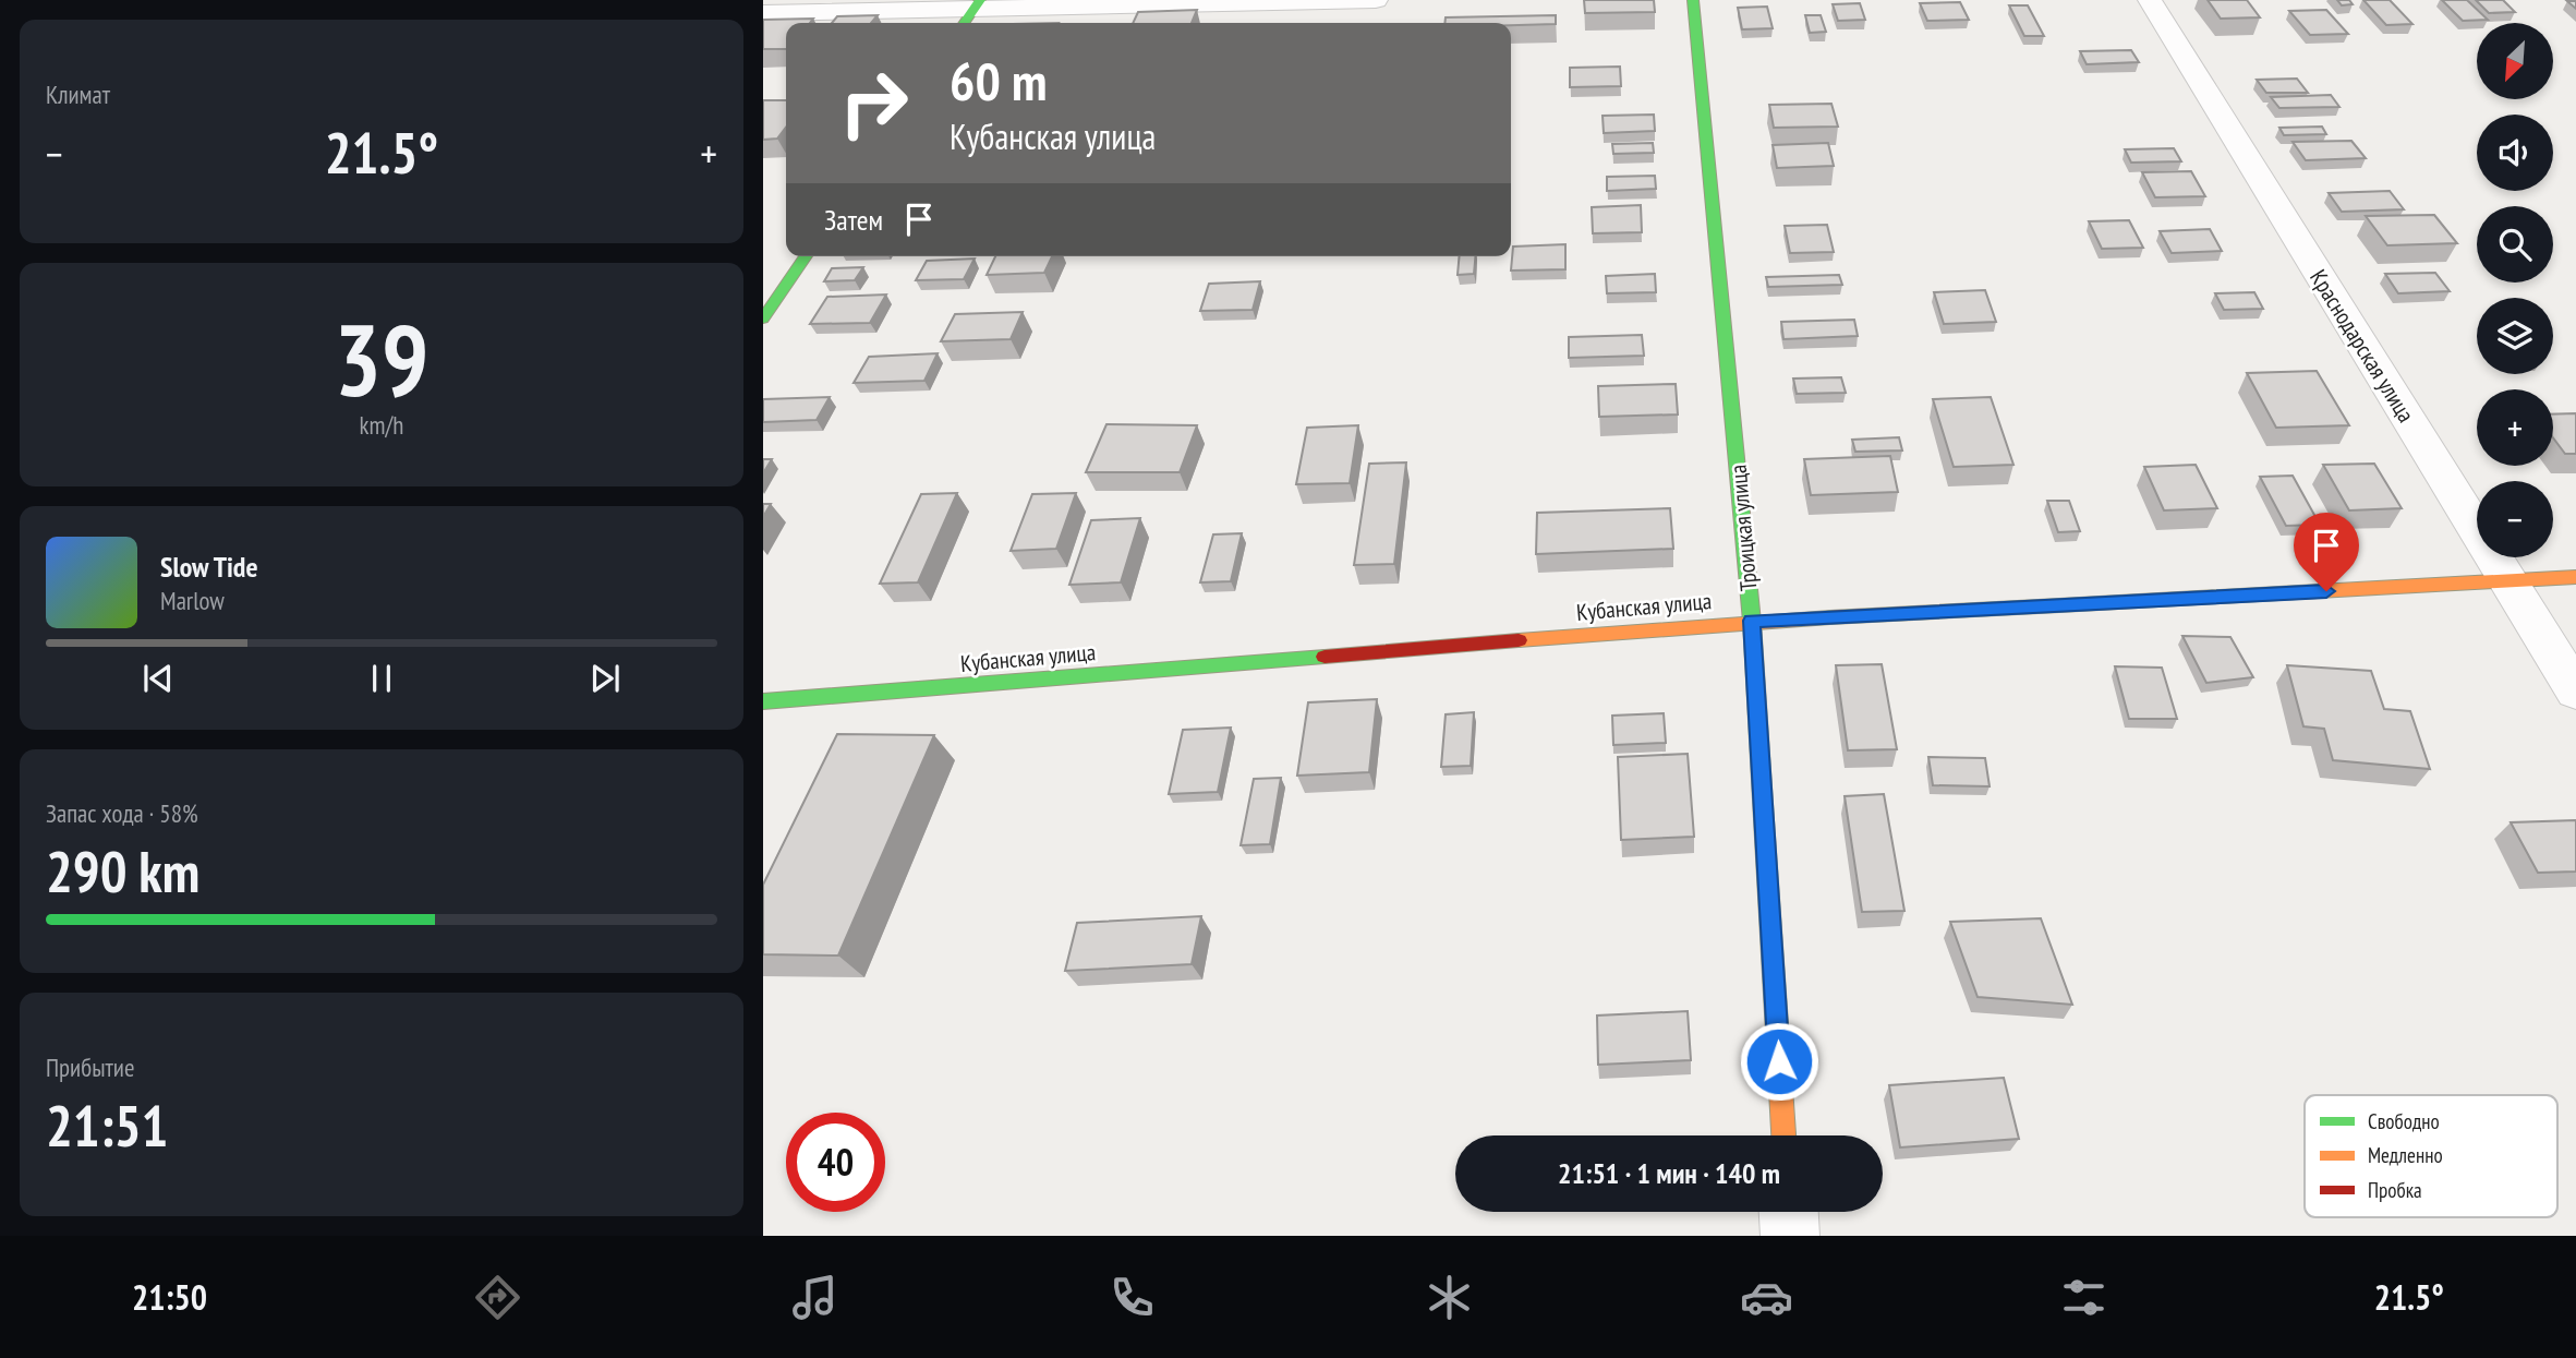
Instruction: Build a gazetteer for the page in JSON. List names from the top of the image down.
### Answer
{
  "streets": {
    "street": ["Краснодарская улица", "Троицкая улица", "Кубанская улица"]
  },
  "crossings": [
    ["Краснодарская улица", "Кубанская улица"],
    ["Троицкая улица", "Кубанская улица"]
  ],
  "legend": ["Свободно", "Медленно", "Пробка"],
  "north": "bottom left",
  "page": {
    "tile": [
      "Климат",
      ["39", "km/h"],
      ["Запас хода · 58%", "290 km"],
      ["Прибытие", "21:51"]
    ],
    "map_buttons": ["+", "−"],
    "turn": ["60 m", "Кубанская улица"],
    "heat": ["−", "21.5°", "+"],
    "then": "Затем",
    "song": ["Slow Tide", "Marlow"],
    "limit": "40",
    "trip": "21:51 · 1 мин · 140 m",
    "tabs": ["21:50", "21.5°"]
  }
}
